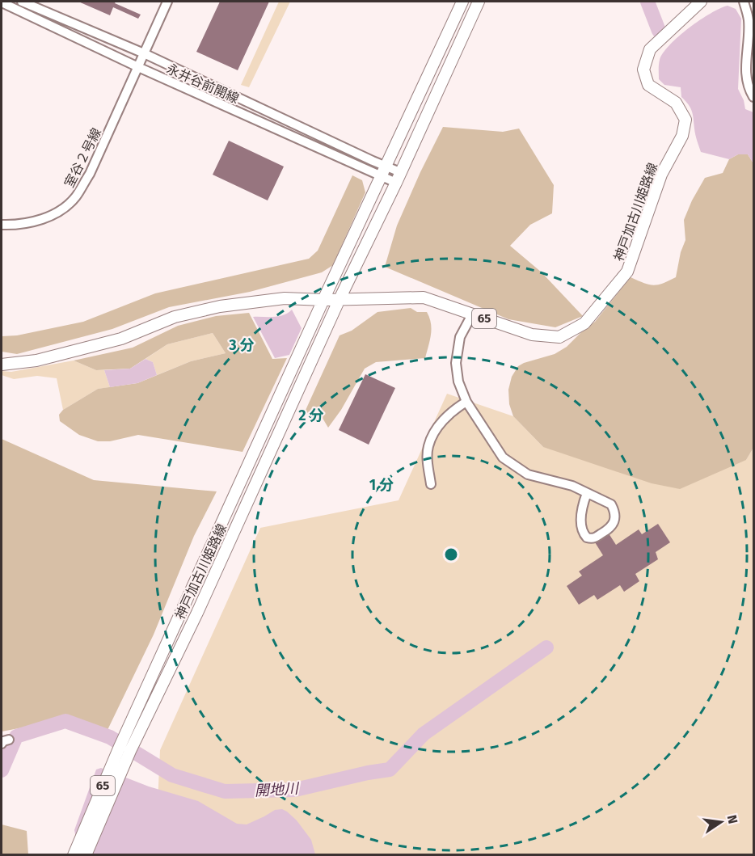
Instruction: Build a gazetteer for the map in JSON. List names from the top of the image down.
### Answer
{
  "streets": {
    "main road": ["神戸加古川姫路線", "65"],
    "street": ["永井谷前開線", "室谷２号線"]
  },
  "crossings": [
    ["永井谷前開線", "室谷２号線"],
    ["永井谷前開線", "神戸加古川姫路線"]
  ],
  "water": ["開地川"],
  "north": "right",
  "rings": ["3 分", "2 分", "1 分"]
}
